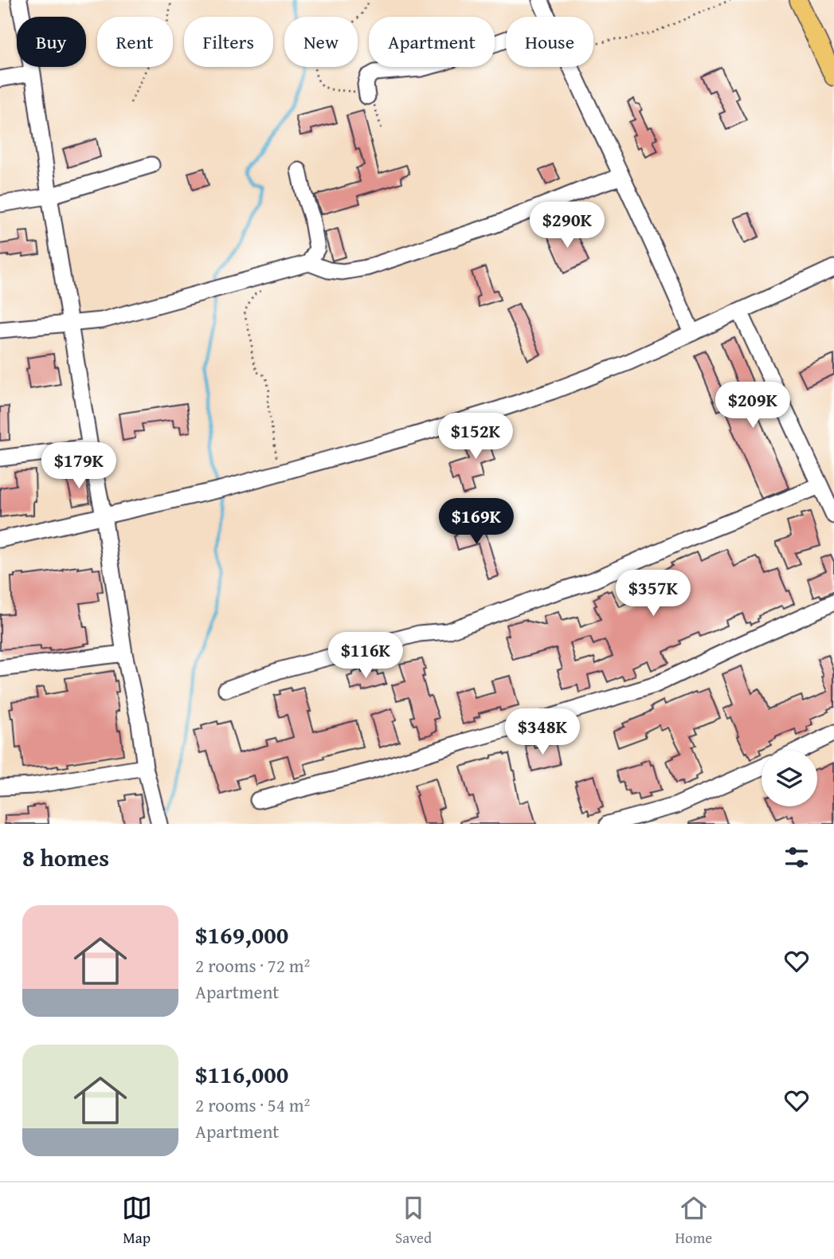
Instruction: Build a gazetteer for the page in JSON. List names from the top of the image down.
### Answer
{
  "page": {
    "chip": [
      "Buy",
      "Rent",
      "Filters",
      "New",
      "Apartment",
      "House"
    ],
    "price": [
      "$290K",
      "$209K",
      "$152K",
      "$179K",
      "$169K",
      "$357K",
      "$116K",
      "$348K"
    ],
    "heading": "8 homes",
    "list": [
      {
        "name": "$169,000",
        "note": "2 rooms · 72 m² · Apartment"
      },
      {
        "name": "$116,000",
        "note": "2 rooms · 54 m² · Apartment"
      }
    ],
    "tabs": ["Map", "Saved", "Home"]
  }
}
